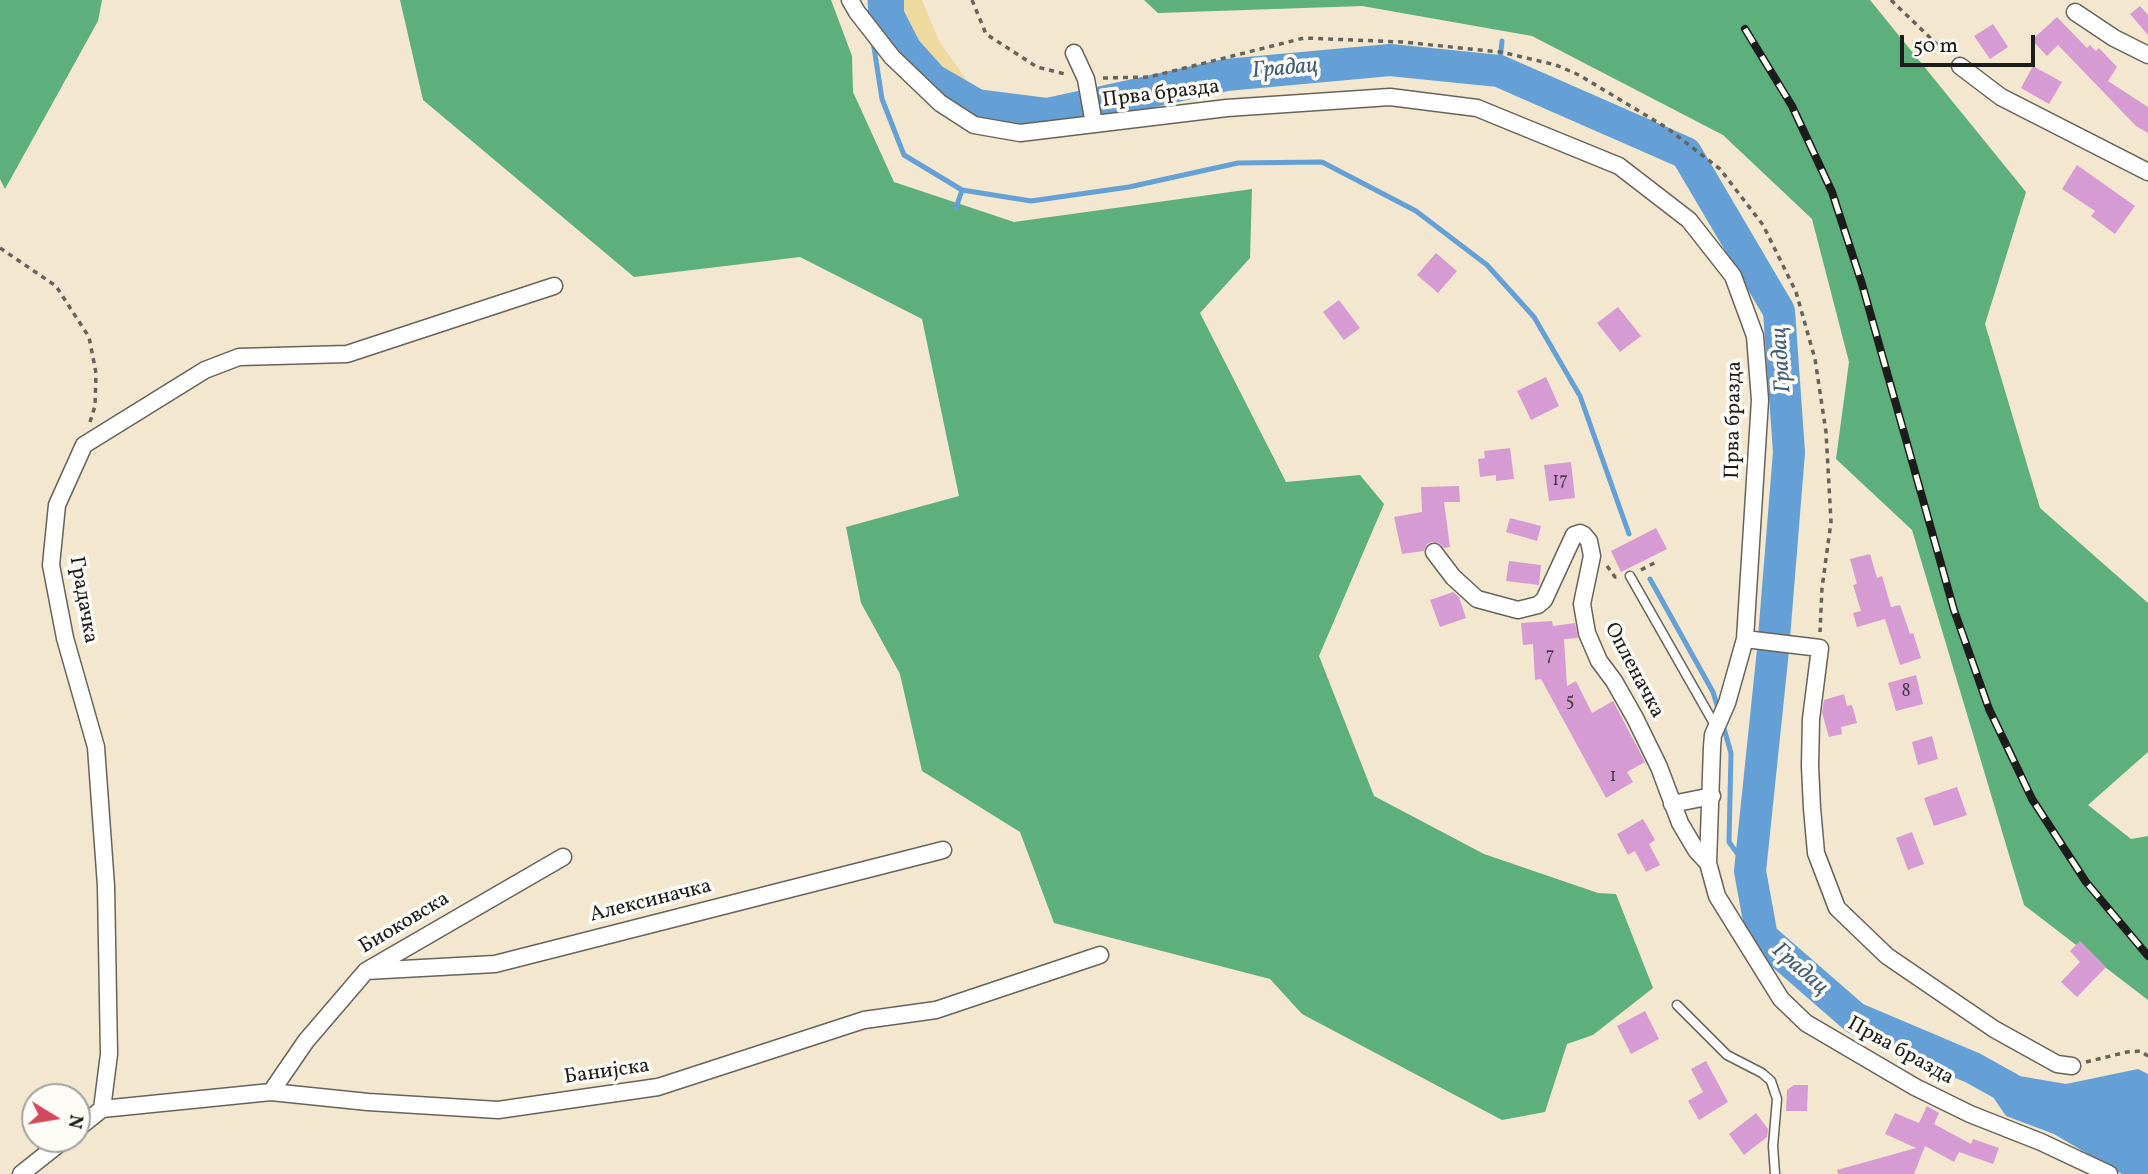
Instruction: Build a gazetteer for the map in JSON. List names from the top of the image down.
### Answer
{
  "streets": {
    "street": [
      "Прва бразда",
      "Градачка",
      "Опленачка",
      "Алексиначка",
      "Биоковска",
      "Банијска"
    ]
  },
  "crossings": [
    ["Прва бразда", "Опленачка"],
    ["Градачка", "Банијска"],
    ["Алексиначка", "Биоковска"],
    ["Биоковска", "Банијска"]
  ],
  "water": ["Градац"],
  "house_numbers": [
    "17",
    "7",
    "8",
    "5",
    "1"
  ],
  "scale_bar": "50 m",
  "north": "right"
}
